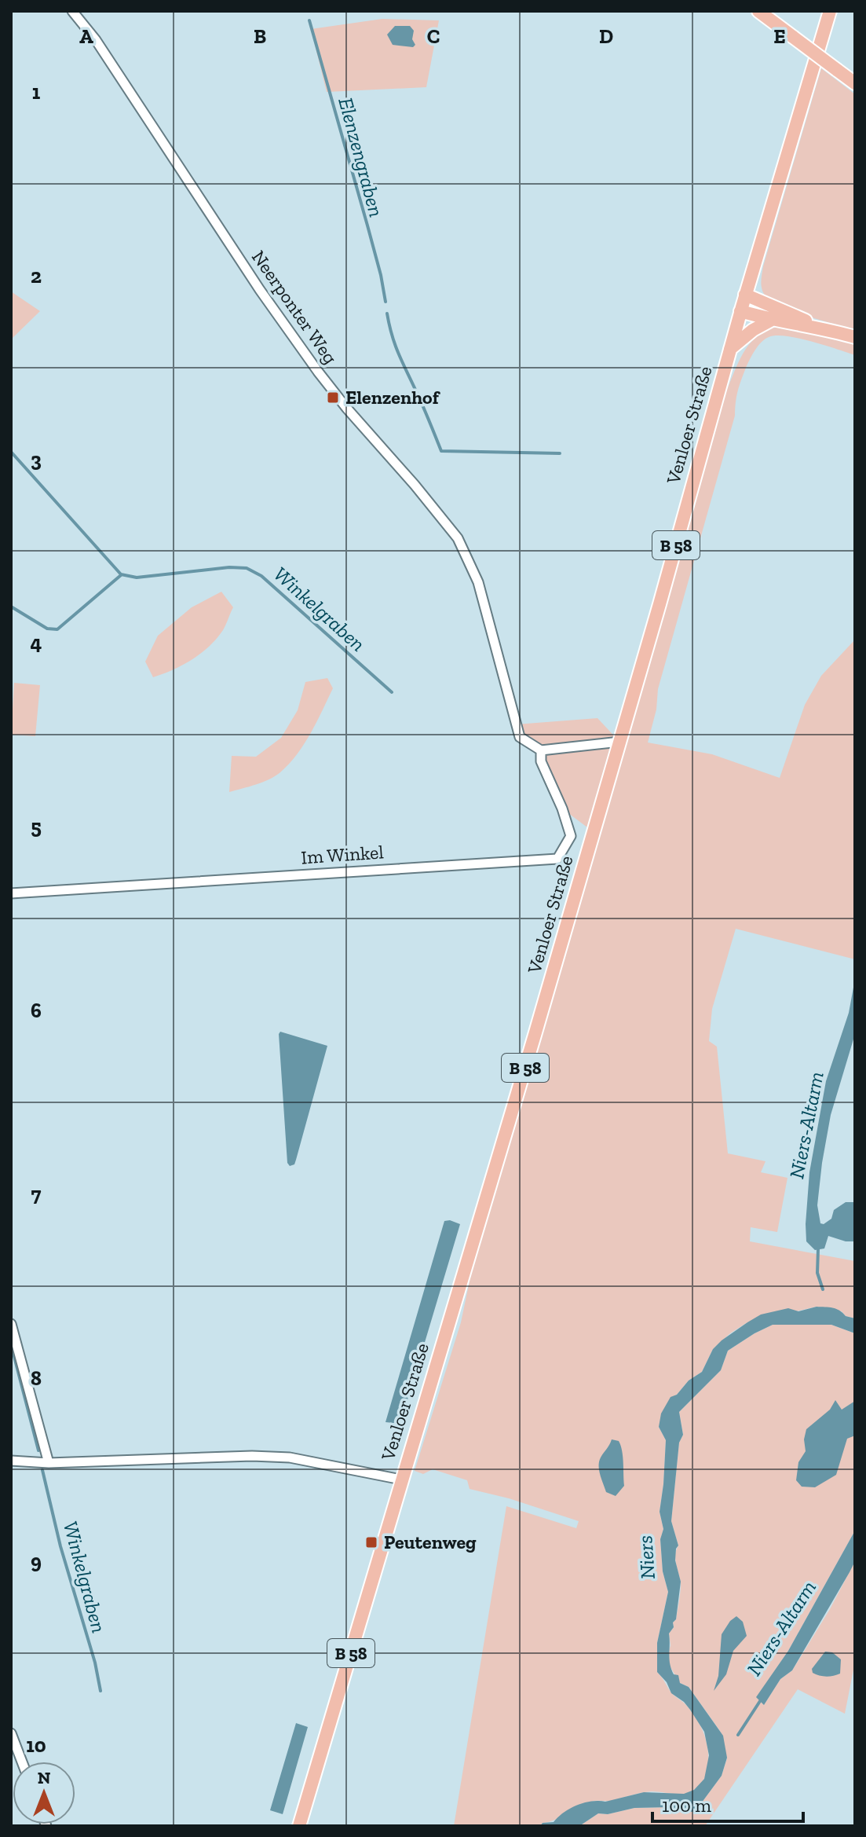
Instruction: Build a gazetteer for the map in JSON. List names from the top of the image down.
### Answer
{
  "streets": {
    "main road": ["Venloer Straße", "B 58"],
    "street": ["Neerponter Weg", "Im Winkel"]
  },
  "crossings": [
    ["Neerponter Weg", "Im Winkel"]
  ],
  "water": [
    "Elenzengraben",
    "Winkelgraben",
    "Niers-Altarm",
    "Niers"
  ],
  "places": {
    "transit": ["Elenzenhof", "Peutenweg"]
  },
  "scale_bar": "100 m",
  "north": "top",
  "grid": {
    "columns": [
      "A",
      "B",
      "C",
      "D",
      "E"
    ],
    "rows": [
      "1",
      "2",
      "3",
      "4",
      "5",
      "6",
      "7",
      "8",
      "9",
      "10"
    ]
  }
}
